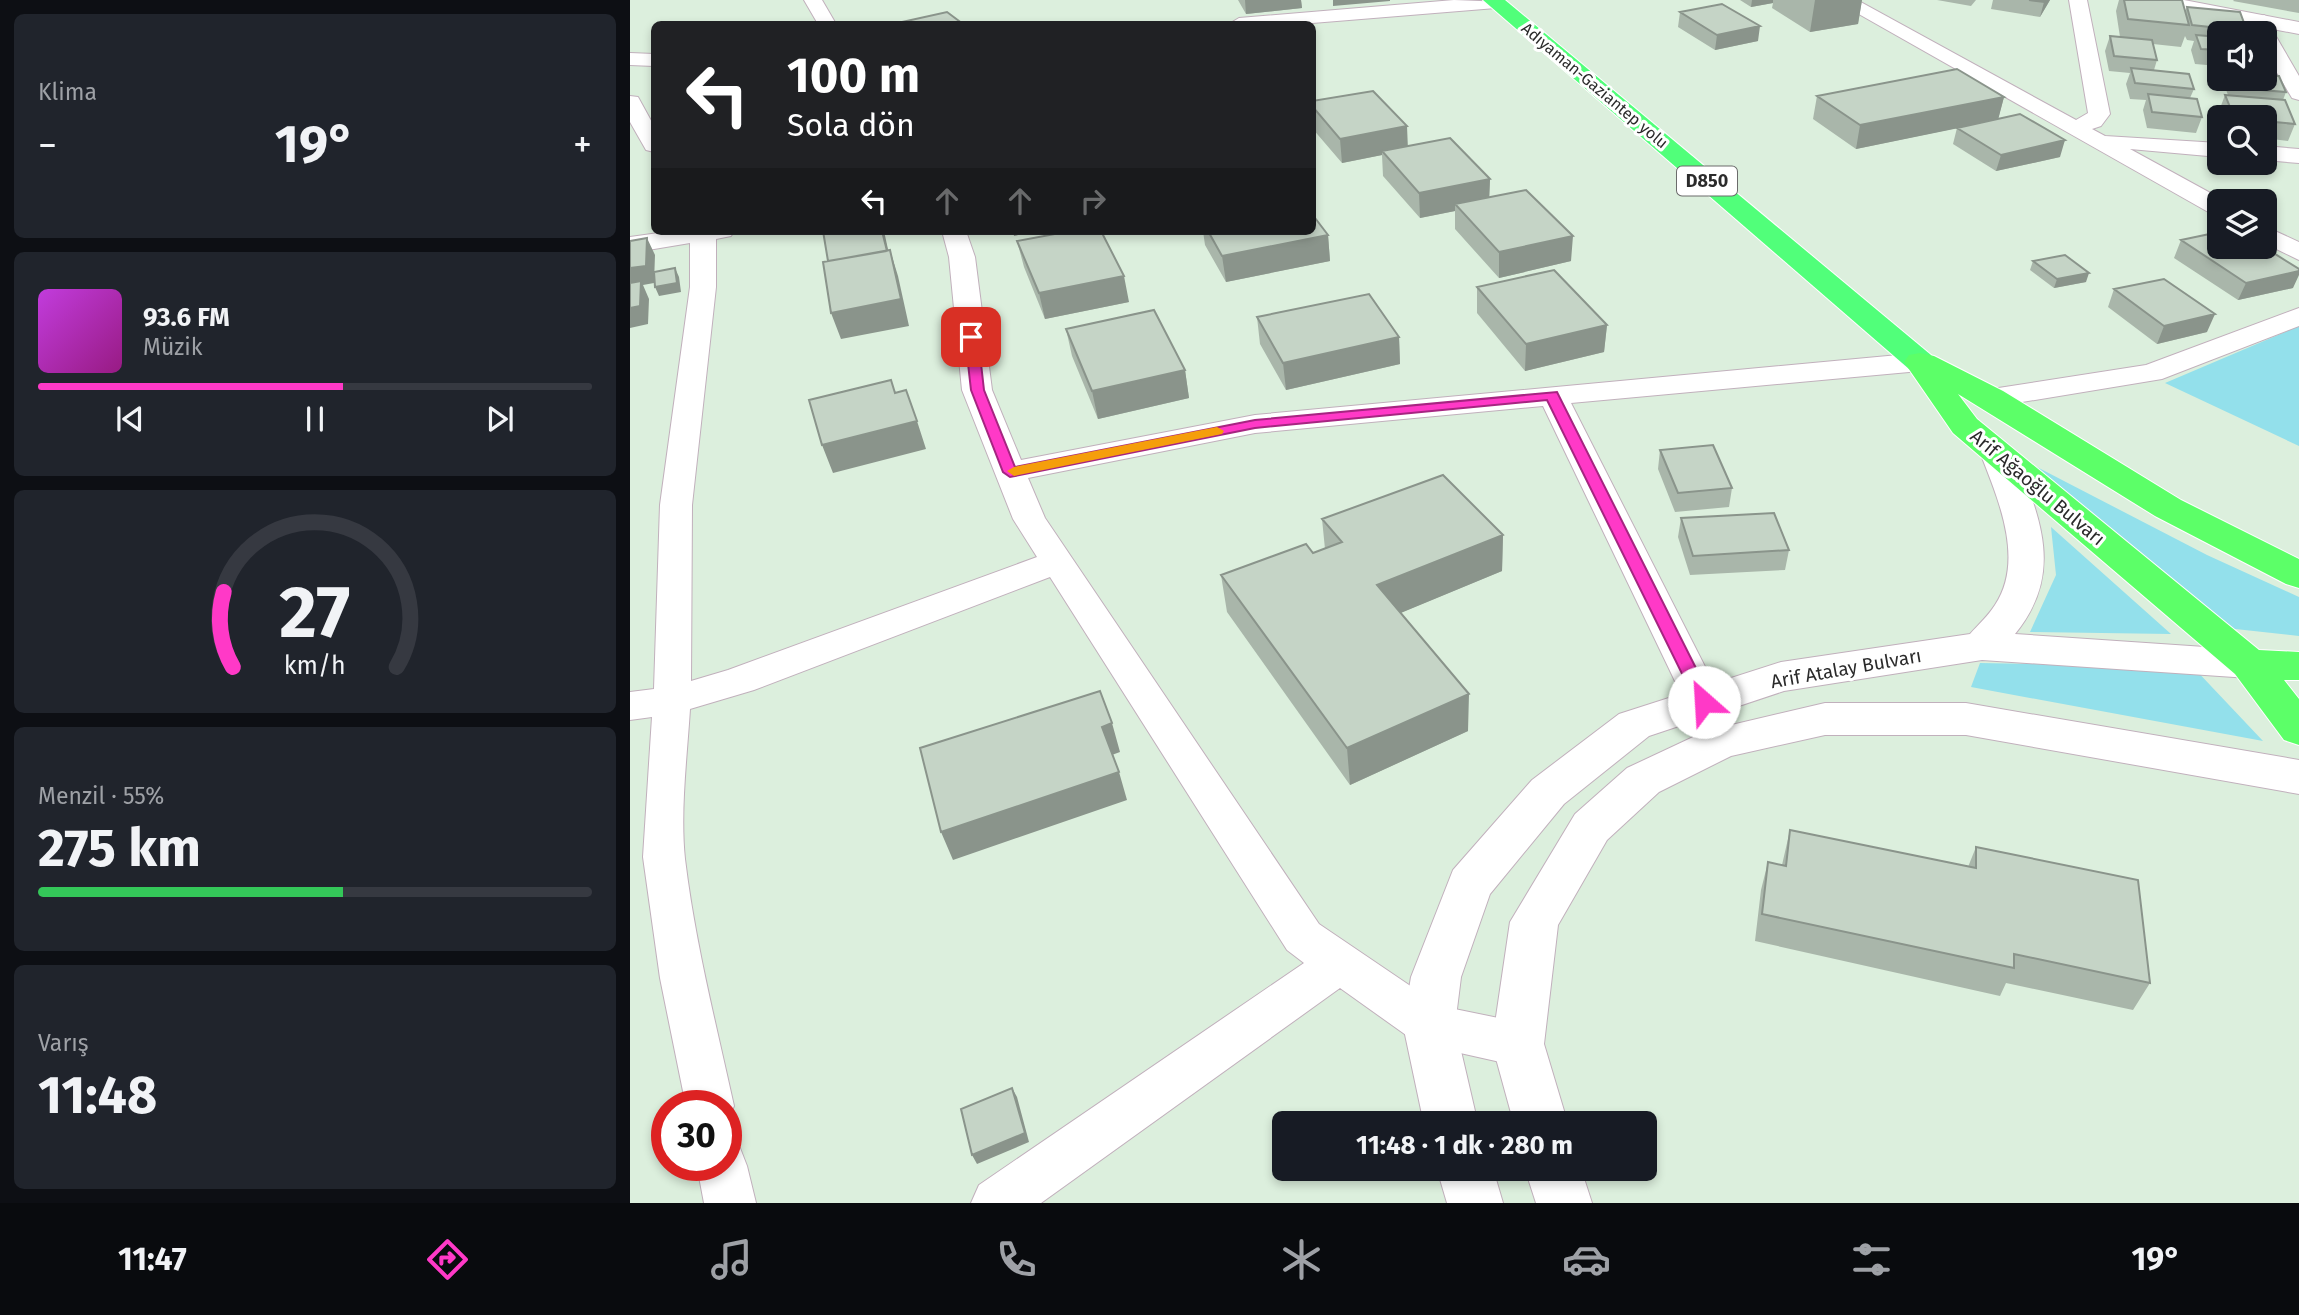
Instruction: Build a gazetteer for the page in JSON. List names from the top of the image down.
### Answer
{
  "streets": {
    "highway": ["D850", "Arif Ağaoğlu Bulvarı"],
    "main road": ["Adıyaman-Gaziantep yolu", "Arif Atalay Bulvarı"]
  },
  "crossings": [
    ["Adıyaman-Gaziantep yolu", "Arif Ağaoğlu Bulvarı"],
    ["Arif Ağaoğlu Bulvarı", "Arif Atalay Bulvarı"]
  ],
  "page": {
    "tile": [
      "Klima",
      ["Menzil · 55%", "275 km"],
      ["Varış", "11:48"]
    ],
    "turn": ["100 m", "Sola dön"],
    "heat": ["−", "19°", "+"],
    "song": ["93.6 FM", "Müzik"],
    "limit": "30",
    "trip": "11:48 · 1 dk · 280 m",
    "tabs": ["11:47", "19°"],
    "gauge": ["27", "km/h"]
  }
}
